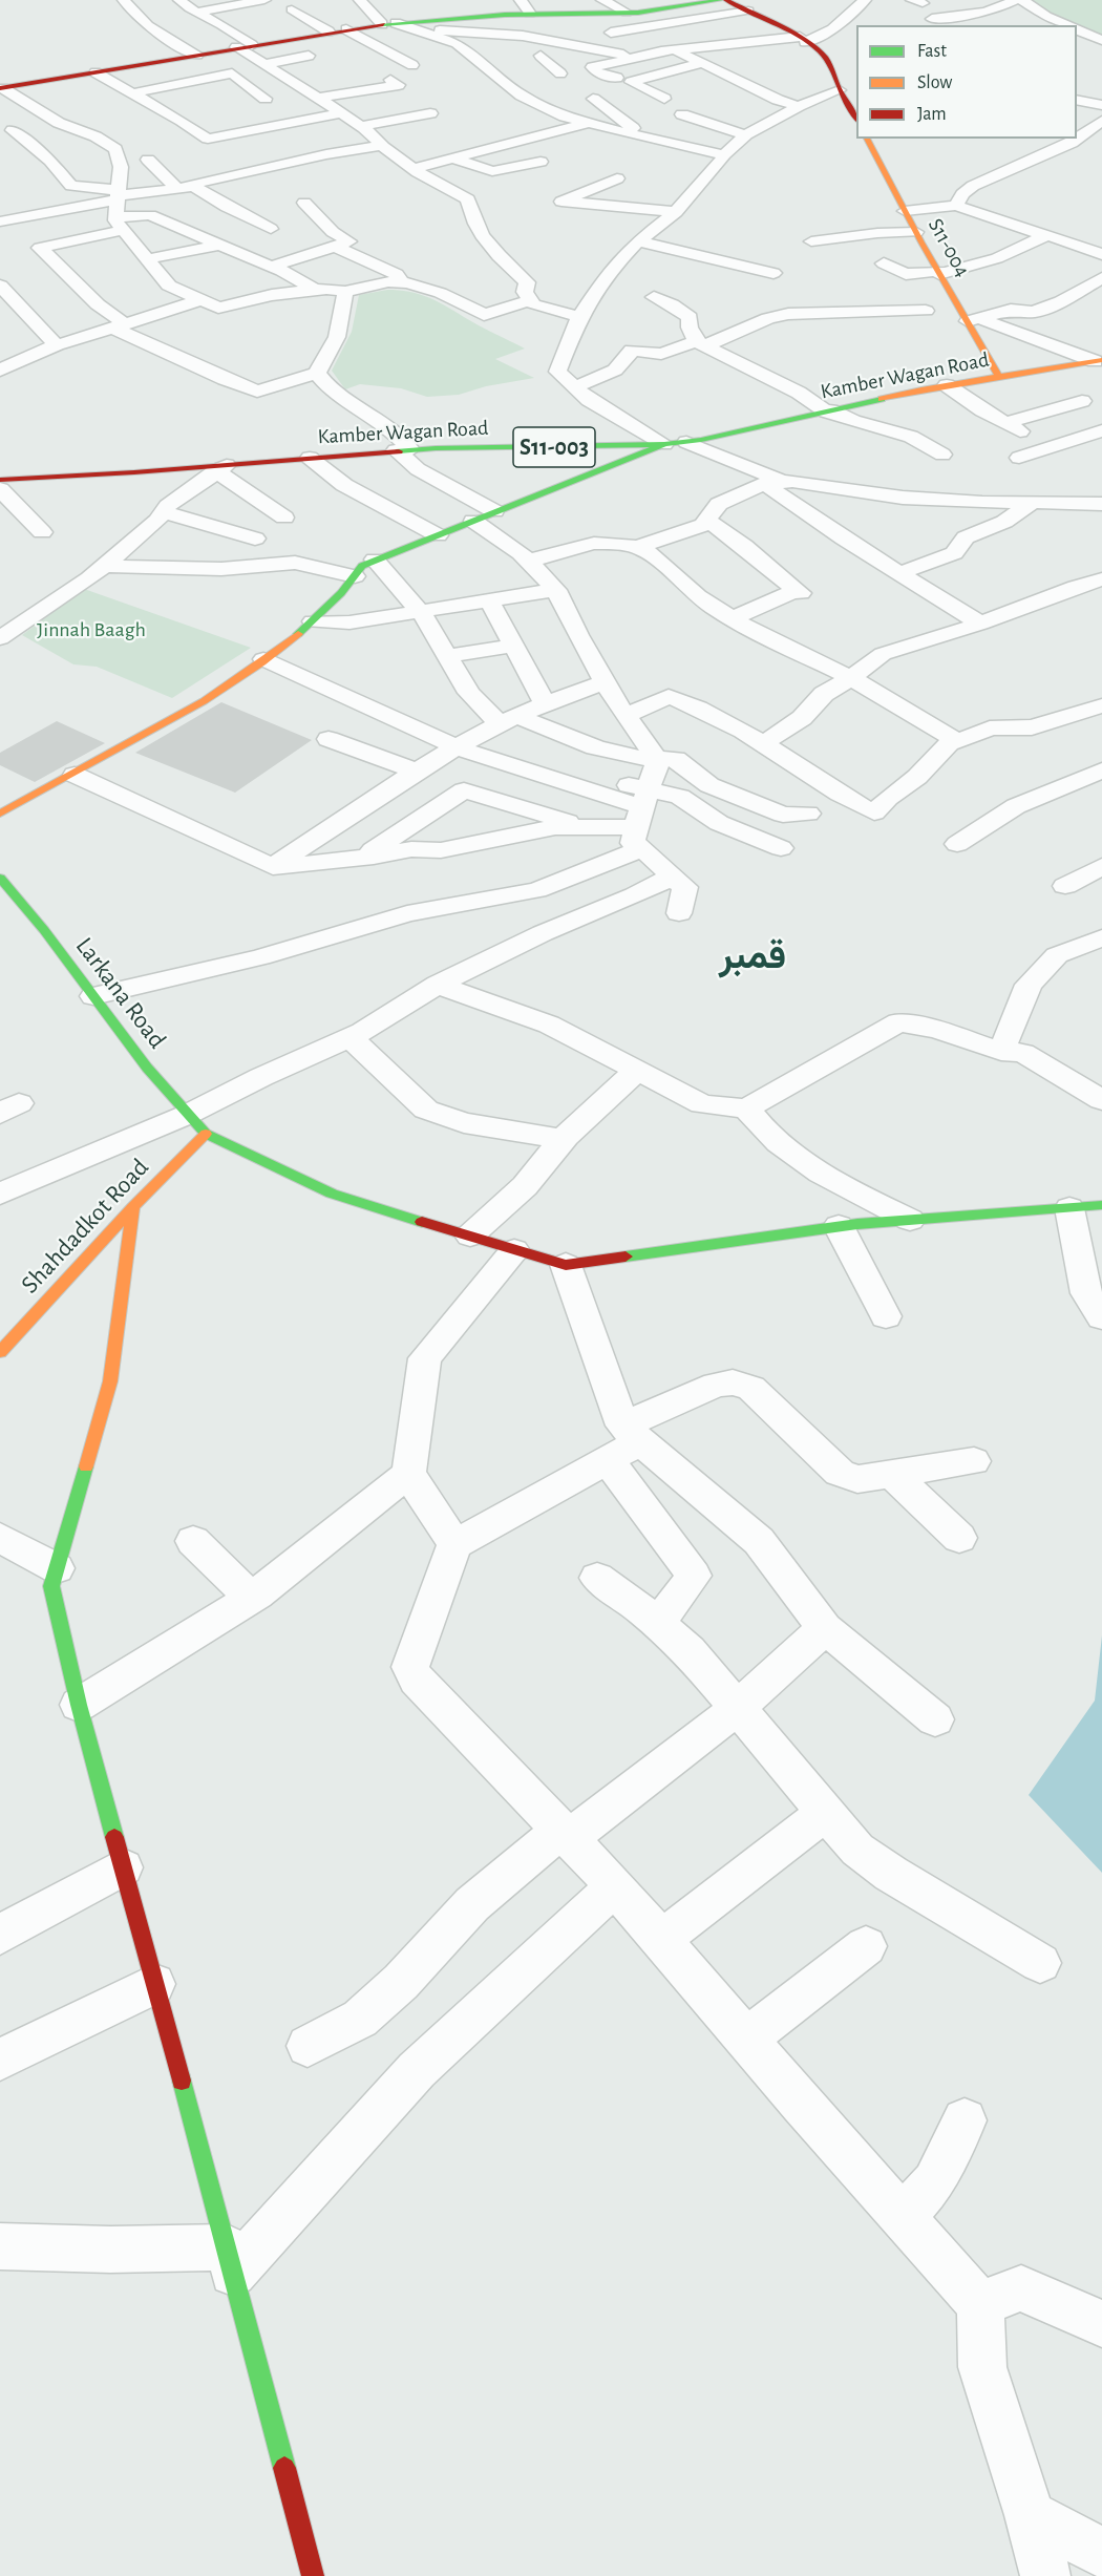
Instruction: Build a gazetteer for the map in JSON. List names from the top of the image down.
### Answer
{
  "streets": {
    "street": [
      "S11-004",
      "Kamber Wagan Road",
      "S11-003",
      "Larkana Road",
      "Shahdadkot Road"
    ]
  },
  "crossings": [
    ["S11-004", "Kamber Wagan Road"],
    ["Larkana Road", "Shahdadkot Road"]
  ],
  "districts": ["قمبر"],
  "parks": ["Jinnah Baagh"],
  "legend": ["Fast", "Slow", "Jam"]
}
